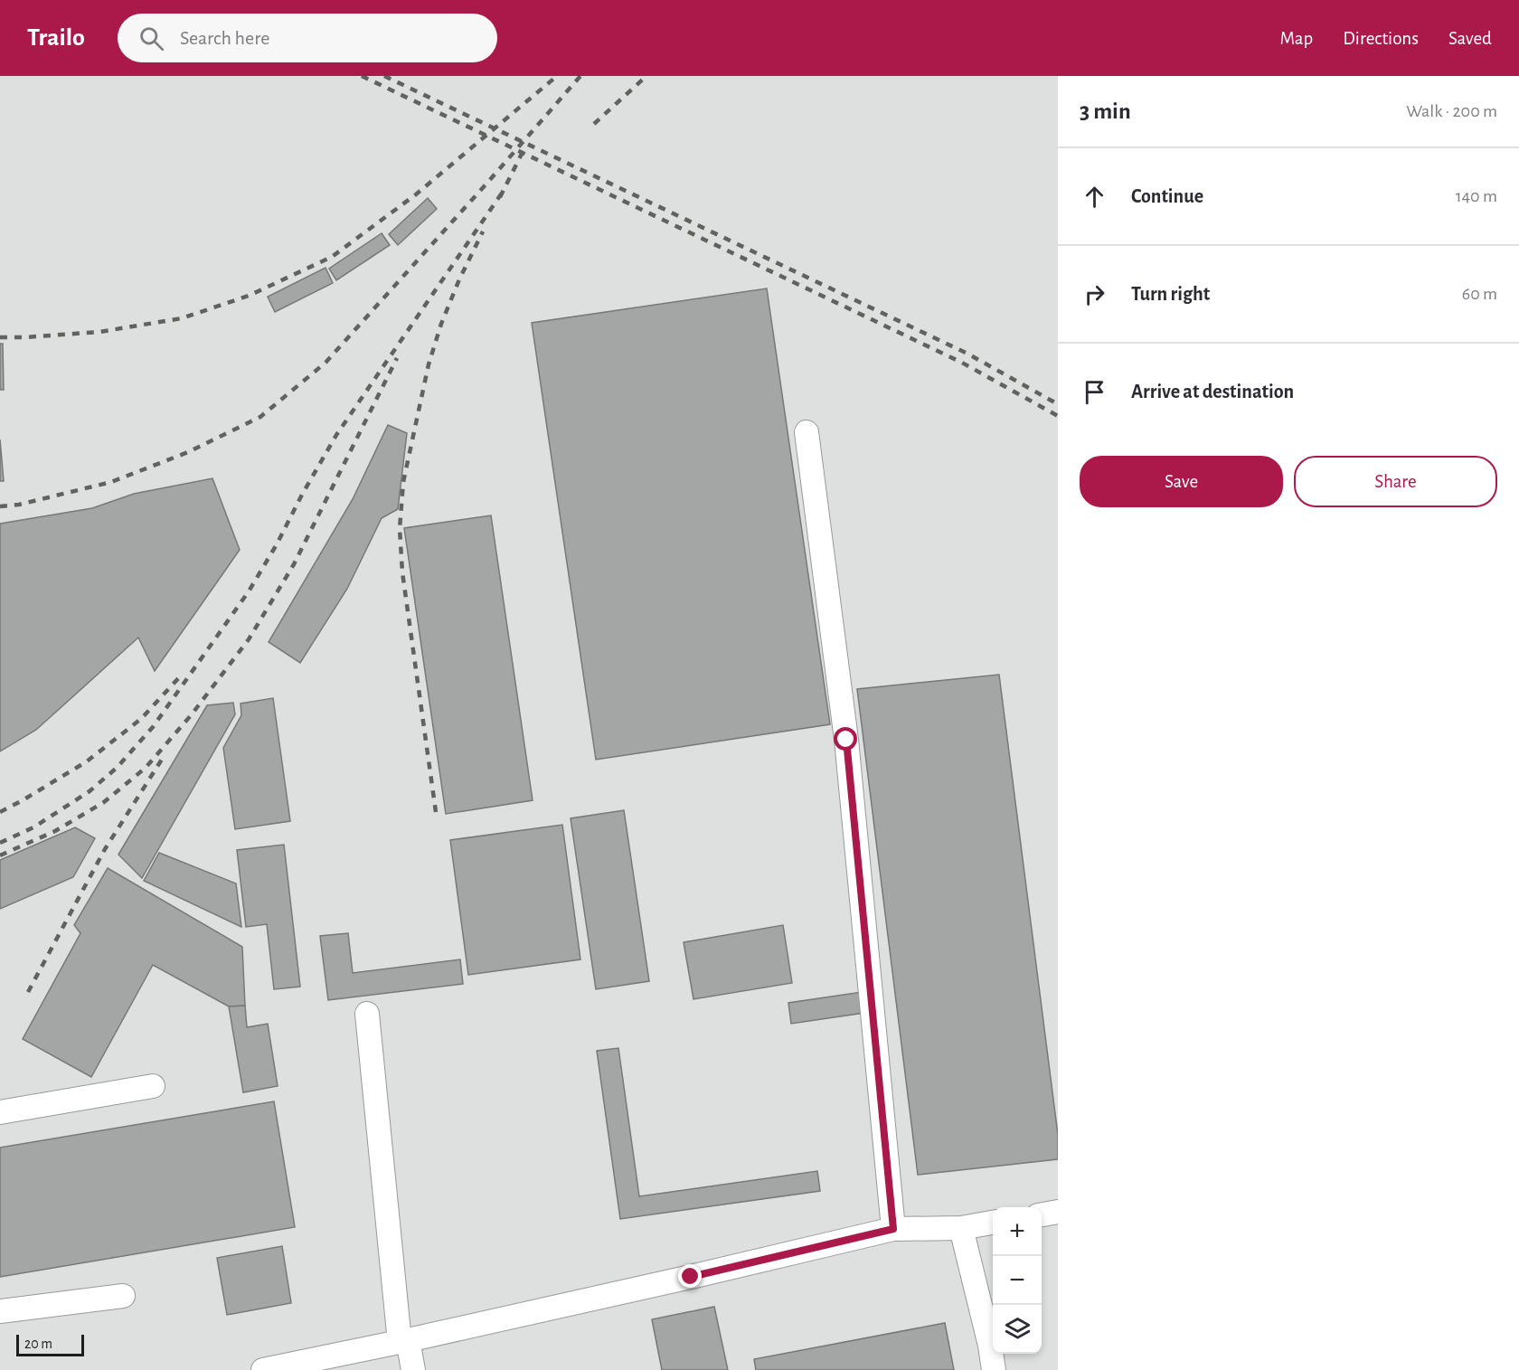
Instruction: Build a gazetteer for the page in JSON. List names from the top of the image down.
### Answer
{
  "scale_bar": "20 m",
  "page": {
    "header": "Trailo",
    "search": "Search here",
    "nav": ["Map", "Directions", "Saved"],
    "heading": ["3 min", "Walk · 200 m"],
    "list": [
      ["Continue", "140 m"],
      ["Turn right", "60 m"],
      "Arrive at destination"
    ],
    "buttons": ["Save", "Share"],
    "map_buttons": ["+", "−"],
    "scale": "20 m"
  }
}
